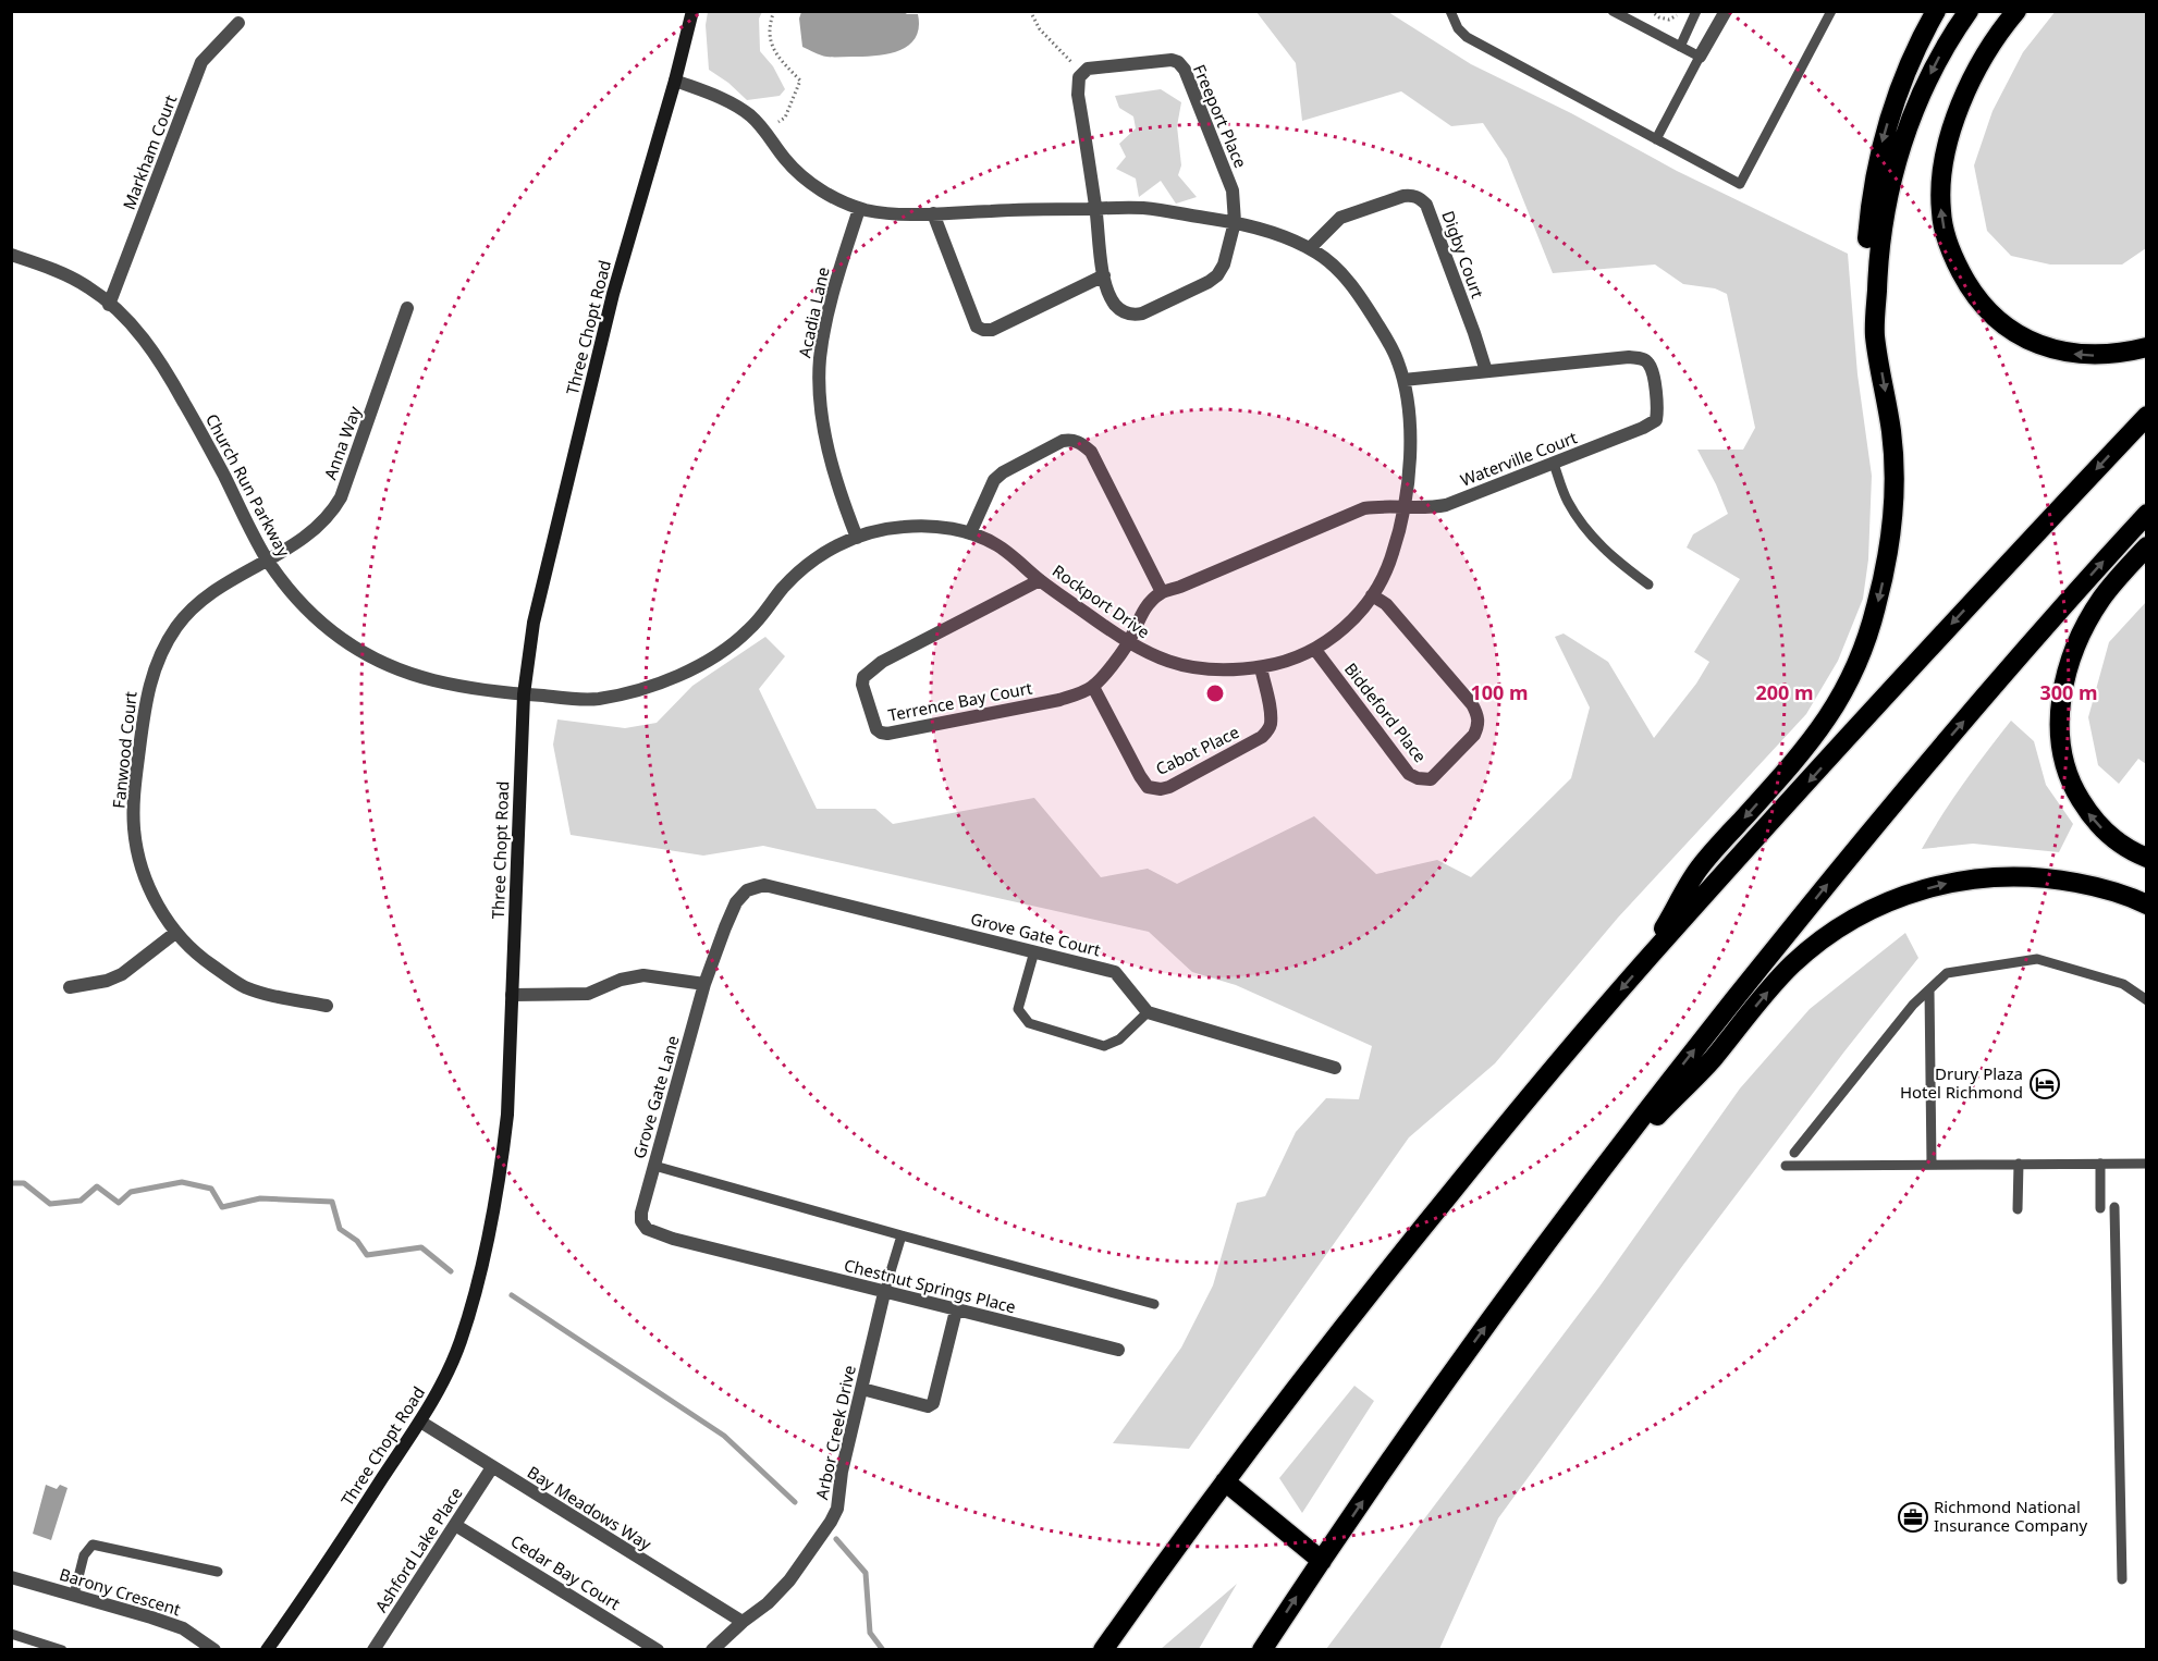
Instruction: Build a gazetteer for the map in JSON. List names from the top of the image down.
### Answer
{
  "streets": {
    "main road": ["Three Chopt Road"],
    "street": [
      "Freeport Place",
      "Markham Court",
      "Digby Court",
      "Acadia Lane",
      "Anna Way",
      "Waterville Court",
      "Church Run Parkway",
      "Rockport Drive",
      "Terrence Bay Court",
      "Biddeford Place",
      "Fanwood Court",
      "Cabot Place",
      "Grove Gate Court",
      "Grove Gate Lane",
      "Chestnut Springs Place",
      "Arbor Creek Drive",
      "Bay Meadows Way",
      "Ashford Lake Place",
      "Cedar Bay Court",
      "Barony Crescent"
    ]
  },
  "crossings": [
    ["Freeport Place", "Rockport Drive"],
    ["Markham Court", "Church Run Parkway"],
    ["Digby Court", "Waterville Court"],
    ["Digby Court", "Rockport Drive"],
    ["Acadia Lane", "Rockport Drive"],
    ["Three Chopt Road", "Church Run Parkway"],
    ["Three Chopt Road", "Rockport Drive"],
    ["Three Chopt Road", "Bay Meadows Way"],
    ["Anna Way", "Church Run Parkway"],
    ["Anna Way", "Fanwood Court"],
    ["Waterville Court", "Rockport Drive"],
    ["Church Run Parkway", "Rockport Drive"],
    ["Church Run Parkway", "Fanwood Court"],
    ["Rockport Drive", "Terrence Bay Court"],
    ["Rockport Drive", "Biddeford Place"],
    ["Rockport Drive", "Cabot Place"],
    ["Terrence Bay Court", "Cabot Place"],
    ["Grove Gate Court", "Grove Gate Lane"],
    ["Grove Gate Lane", "Chestnut Springs Place"],
    ["Chestnut Springs Place", "Arbor Creek Drive"],
    ["Arbor Creek Drive", "Bay Meadows Way"],
    ["Bay Meadows Way", "Ashford Lake Place"],
    ["Ashford Lake Place", "Cedar Bay Court"]
  ],
  "places": {
    "hotel": ["Drury Plaza Hotel Richmond"],
    "office": ["Richmond National Insurance Company"]
  },
  "rings": ["100 m", "200 m", "300 m"]
}
